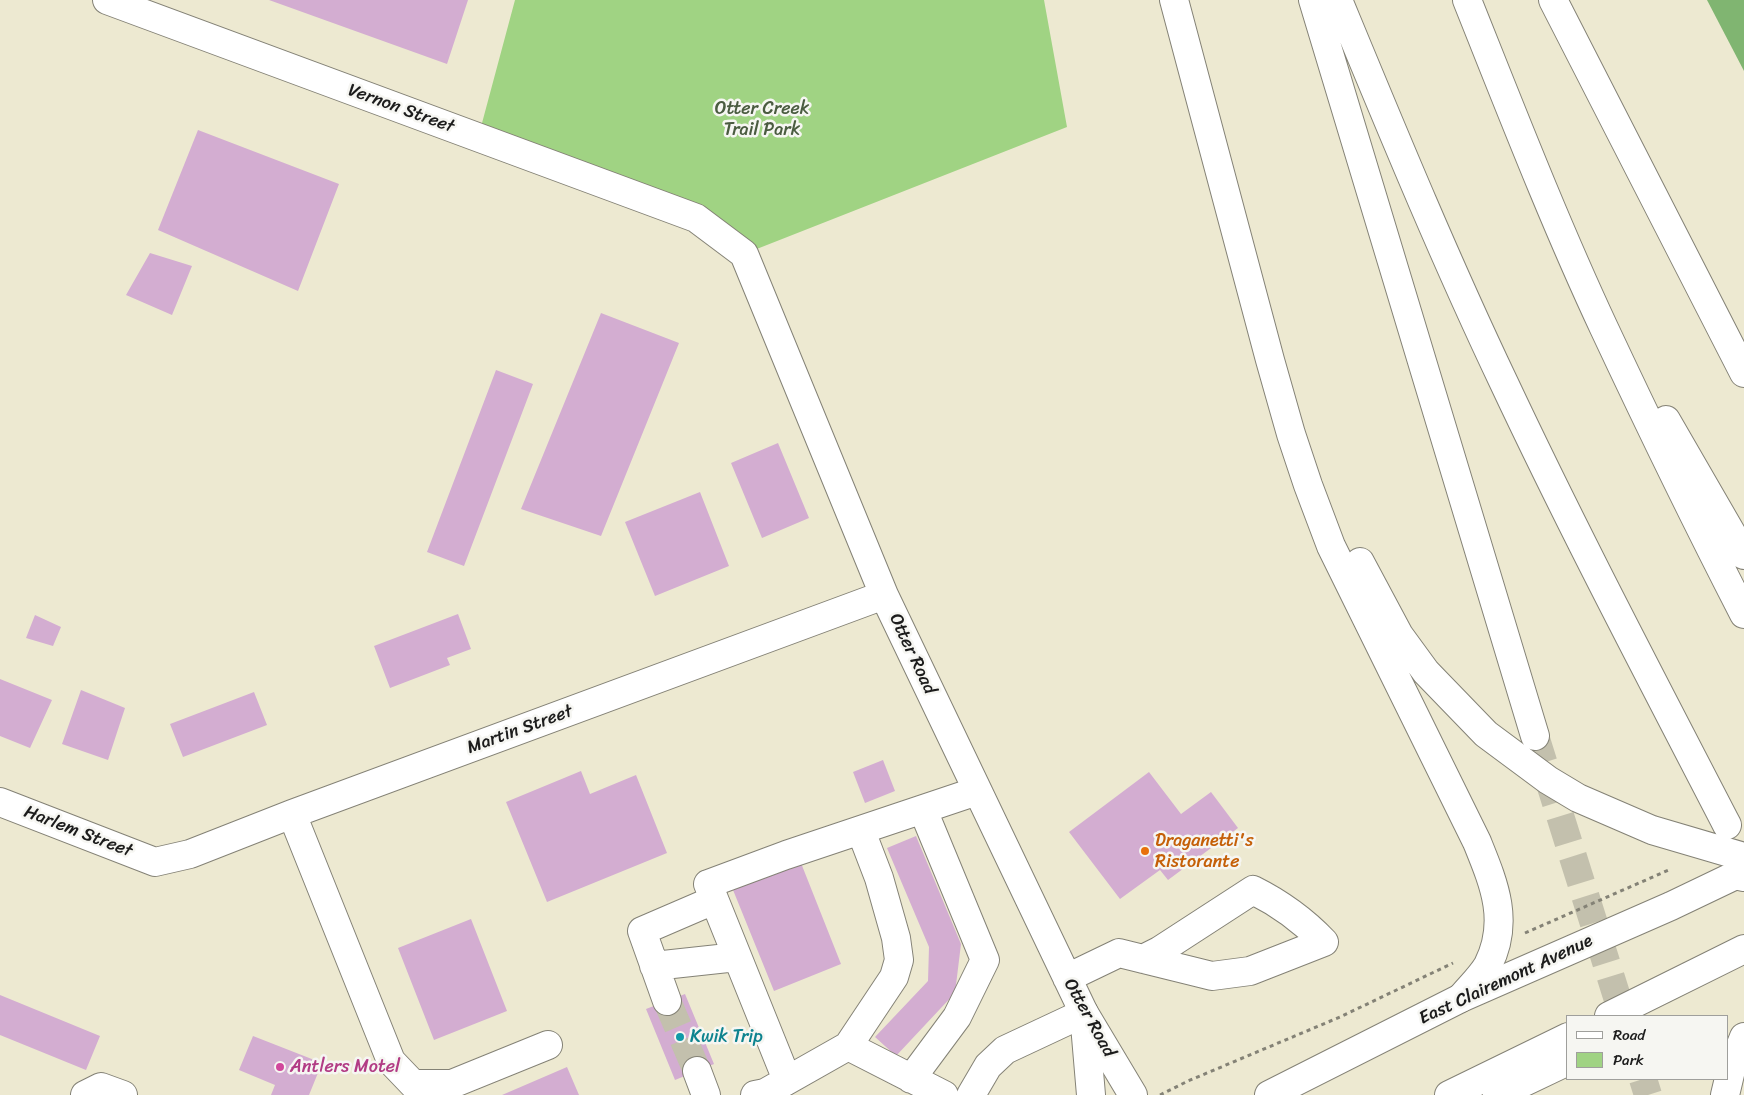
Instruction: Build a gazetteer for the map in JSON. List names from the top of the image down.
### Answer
{
  "streets": {
    "main road": [
      "Vernon Street",
      "Otter Road",
      "Martin Street",
      "Harlem Street",
      "East Clairemont Avenue"
    ]
  },
  "crossings": [
    ["Vernon Street", "Otter Road"],
    ["Otter Road", "Martin Street"],
    ["Martin Street", "Harlem Street"]
  ],
  "parks": ["Otter Creek Trail Park"],
  "places": ["Draganetti's Ristorante", "Kwik Trip", "Antlers Motel"],
  "legend": ["Road", "Park"]
}
